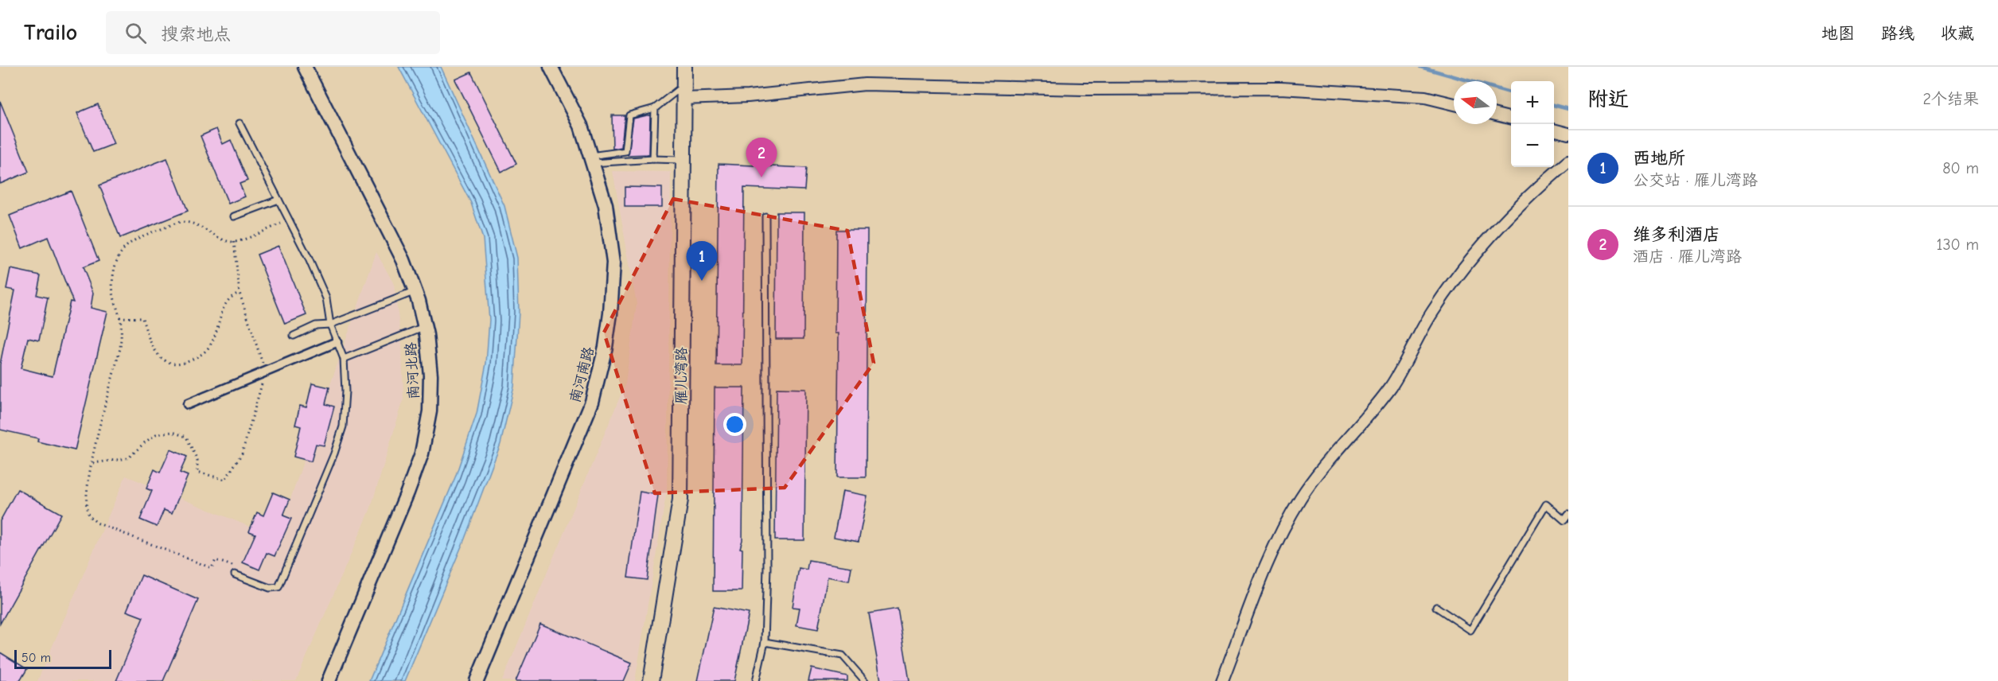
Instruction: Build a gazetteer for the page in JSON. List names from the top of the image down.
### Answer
{
  "streets": {
    "main road": ["雁儿湾路"],
    "street": ["南河北路", "南河南路"]
  },
  "scale_bar": "50 m",
  "north": "left",
  "page": {
    "header": "Trailo",
    "search": "搜索地点",
    "nav": ["地图", "路线", "收藏"],
    "heading": ["附近", "2个结果"],
    "map_buttons": ["+", "−"],
    "list": [
      {
        "mark": "1",
        "name": "西地所",
        "note": "公交站 · 雁儿湾路",
        "value": "80 m"
      },
      {
        "mark": "2",
        "name": "维多利酒店",
        "note": "酒店 · 雁儿湾路",
        "value": "130 m"
      }
    ],
    "pins": ["2", "1"],
    "scale": "50 m"
  }
}
